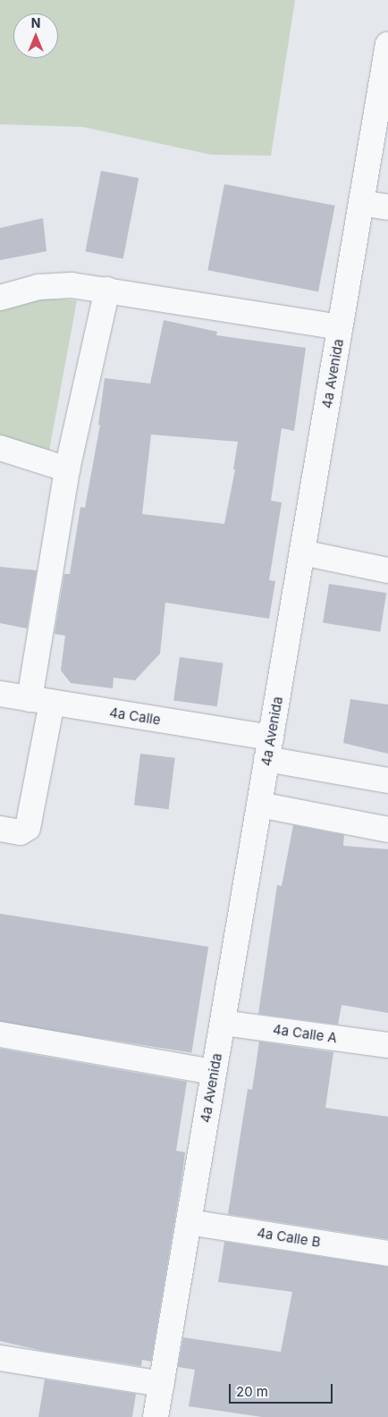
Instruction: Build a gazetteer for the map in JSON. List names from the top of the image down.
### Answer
{
  "streets": {
    "street": [
      "4a Avenida",
      "4a Calle",
      "4a Calle A",
      "4a Calle B"
    ]
  },
  "crossings": [
    ["4a Avenida", "4a Calle"],
    ["4a Avenida", "4a Calle A"],
    ["4a Avenida", "4a Calle B"]
  ],
  "scale_bar": "20 m",
  "north": "top"
}
